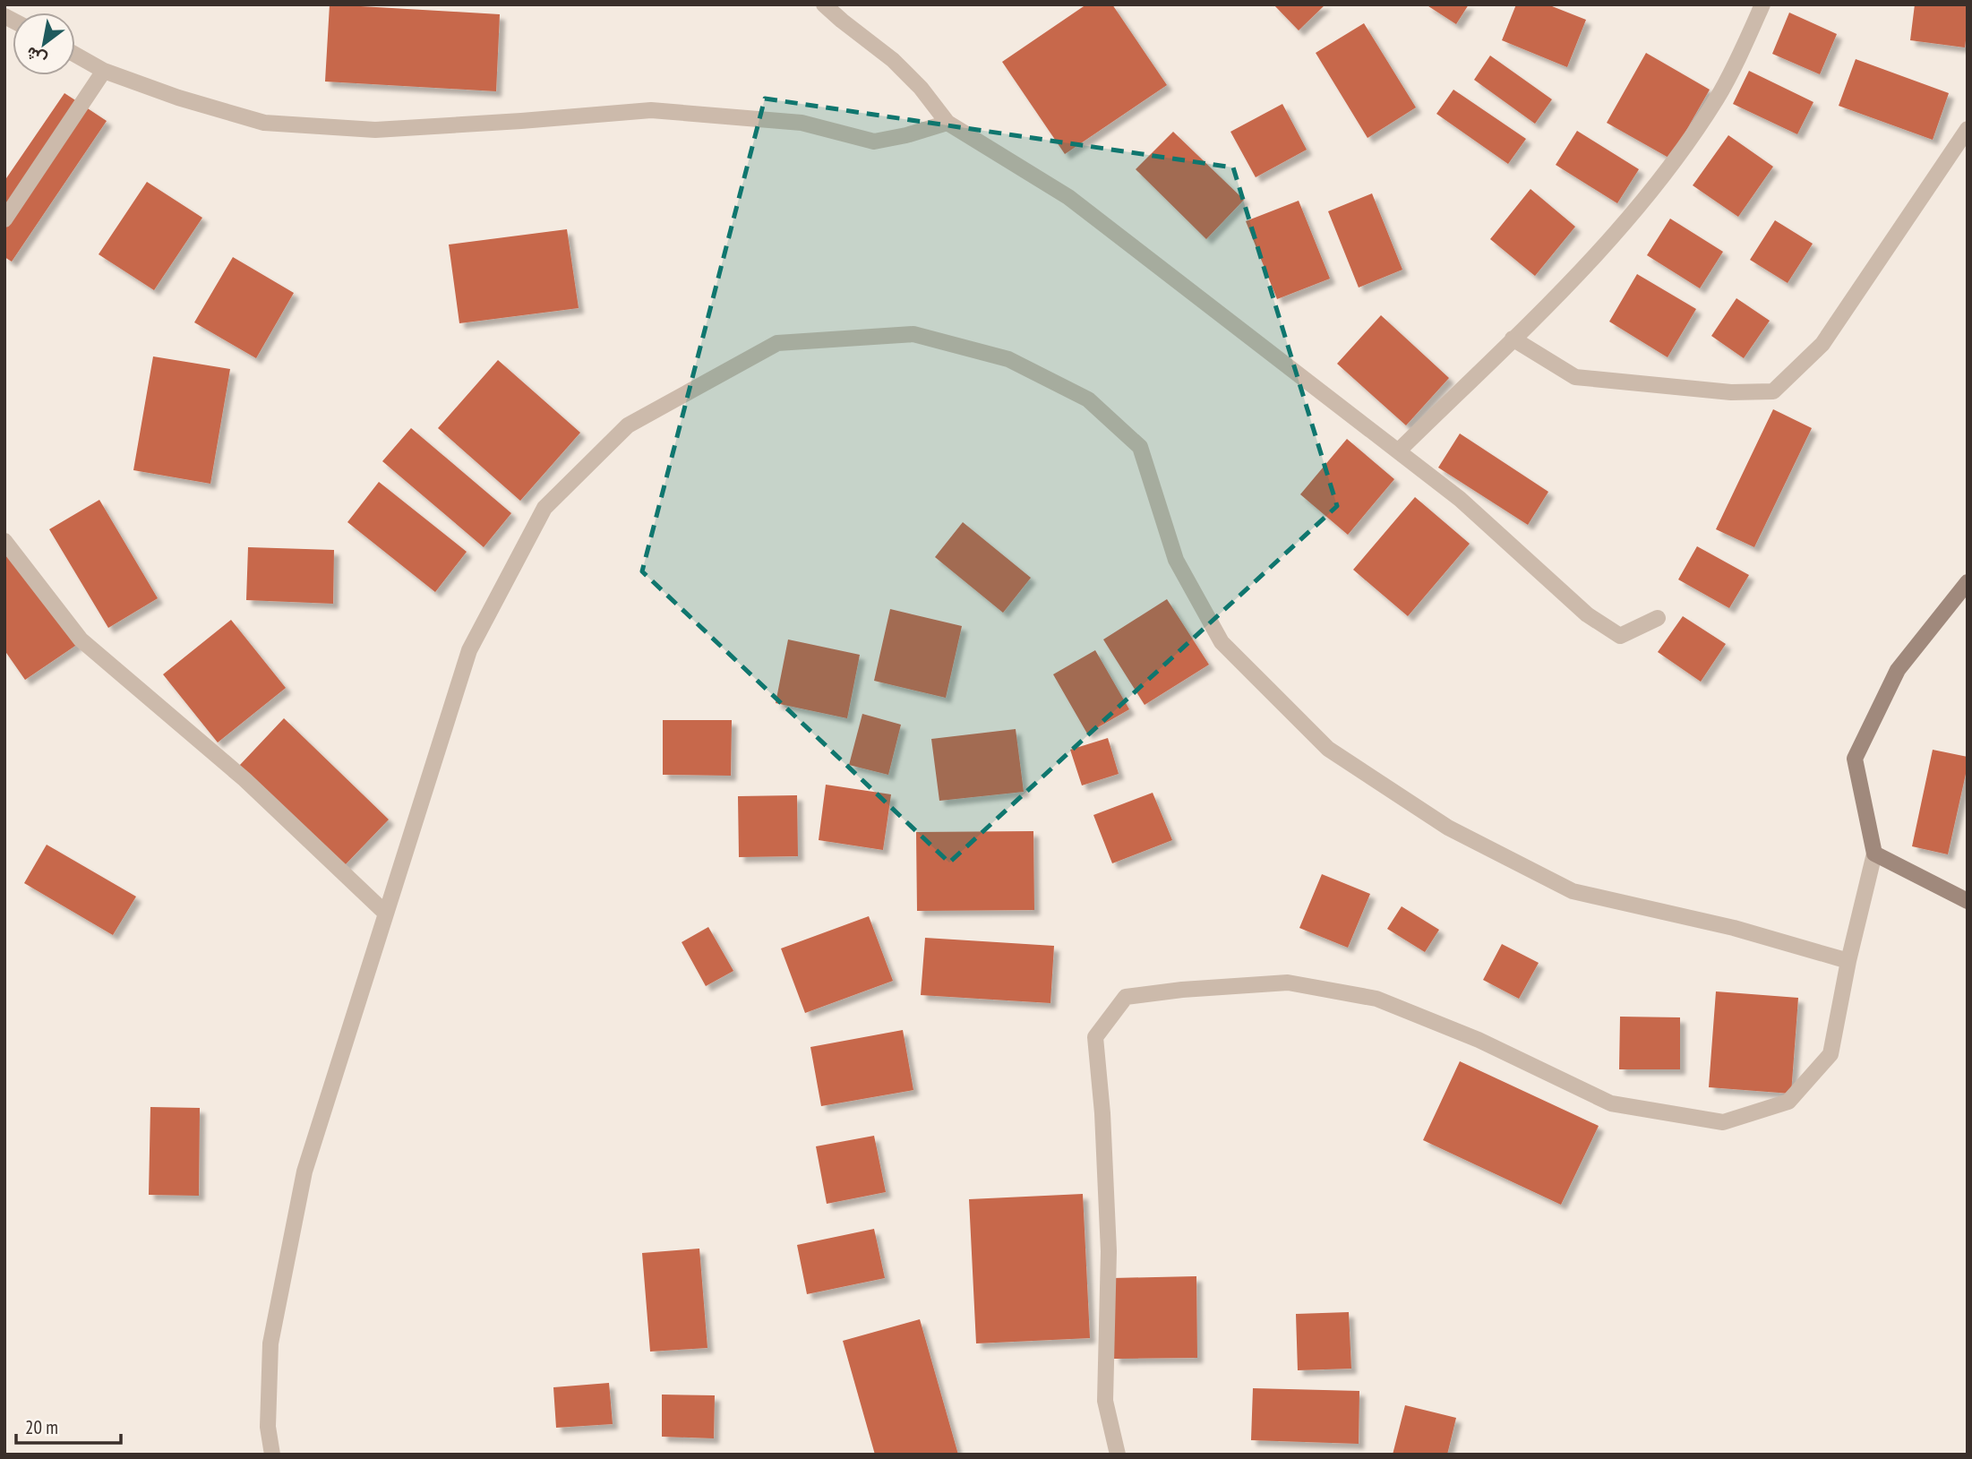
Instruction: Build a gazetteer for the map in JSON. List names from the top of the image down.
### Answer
{
  "scale_bar": "20 m",
  "north": "bottom left"
}
